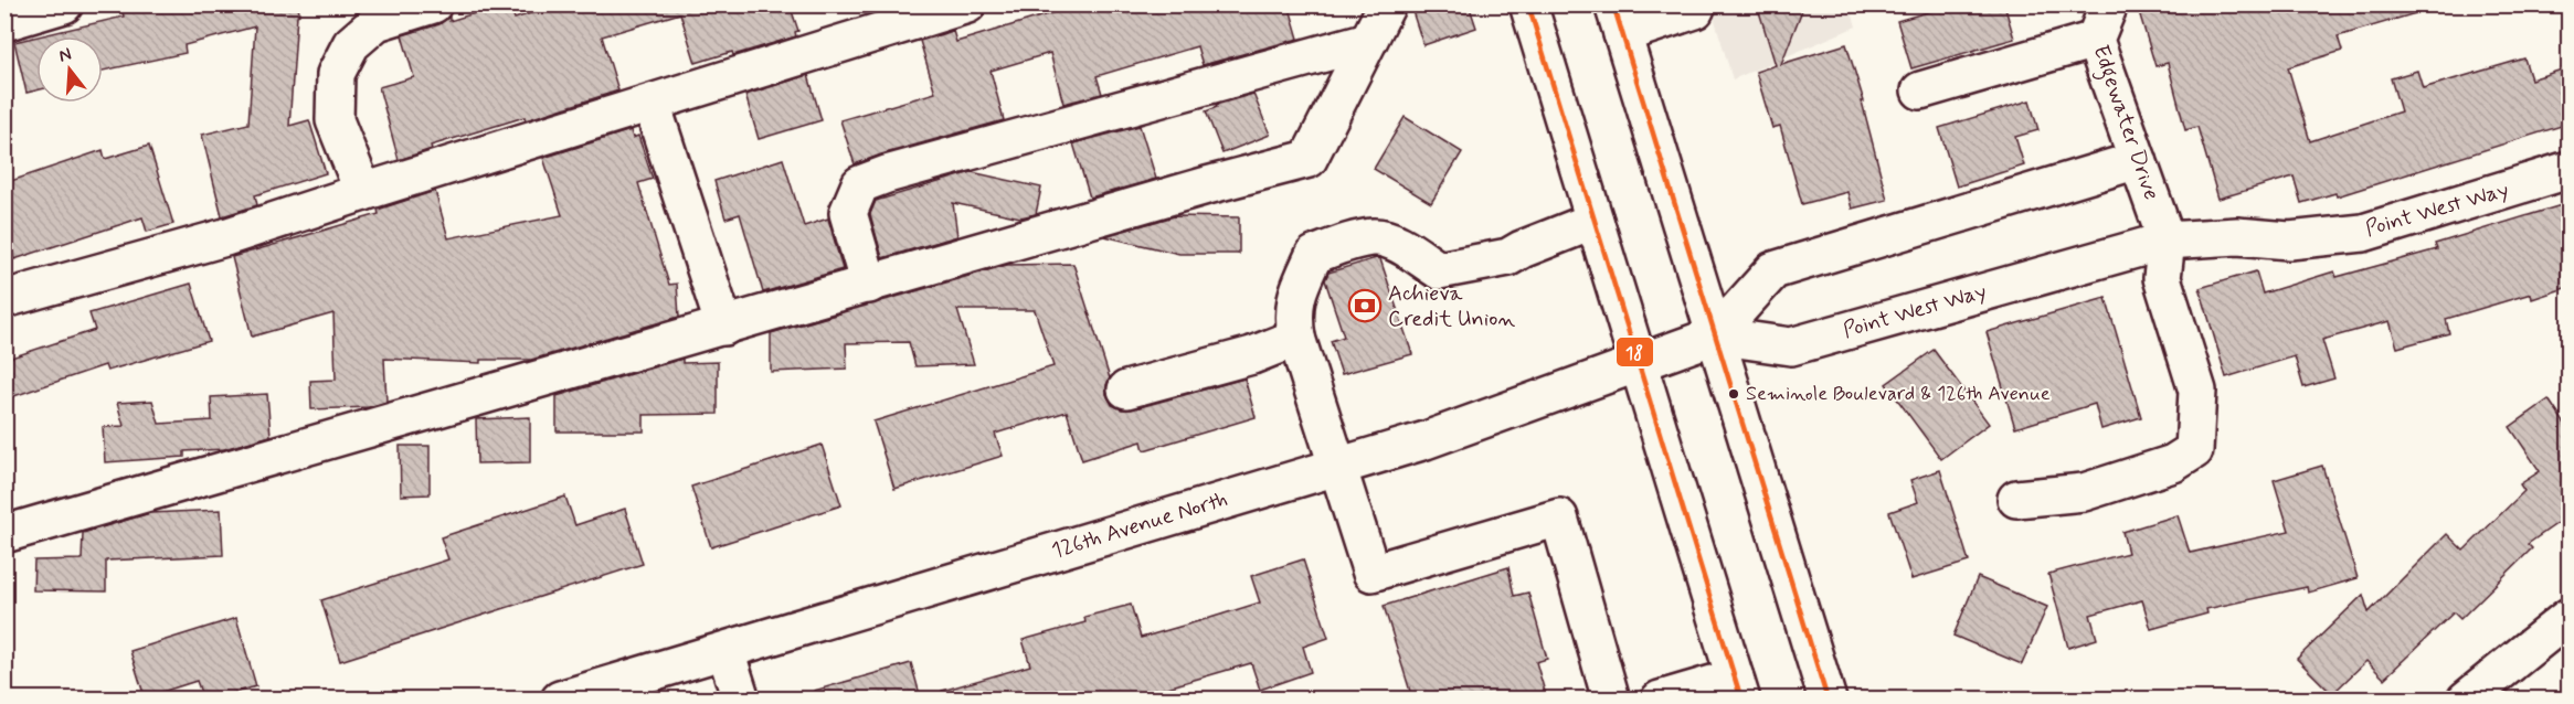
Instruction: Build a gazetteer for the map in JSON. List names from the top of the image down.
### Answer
{
  "streets": {
    "street": ["Edgewater Drive", "Point West Way", "126th Avenue North"]
  },
  "crossings": [
    ["Edgewater Drive", "Point West Way"],
    ["Point West Way", "126th Avenue North"]
  ],
  "places": {
    "bank": ["Achieva Credit Union"],
    "other": ["Seminole Boulevard & 126th Avenue"]
  },
  "lines": ["transit line 18"],
  "north": "top"
}
